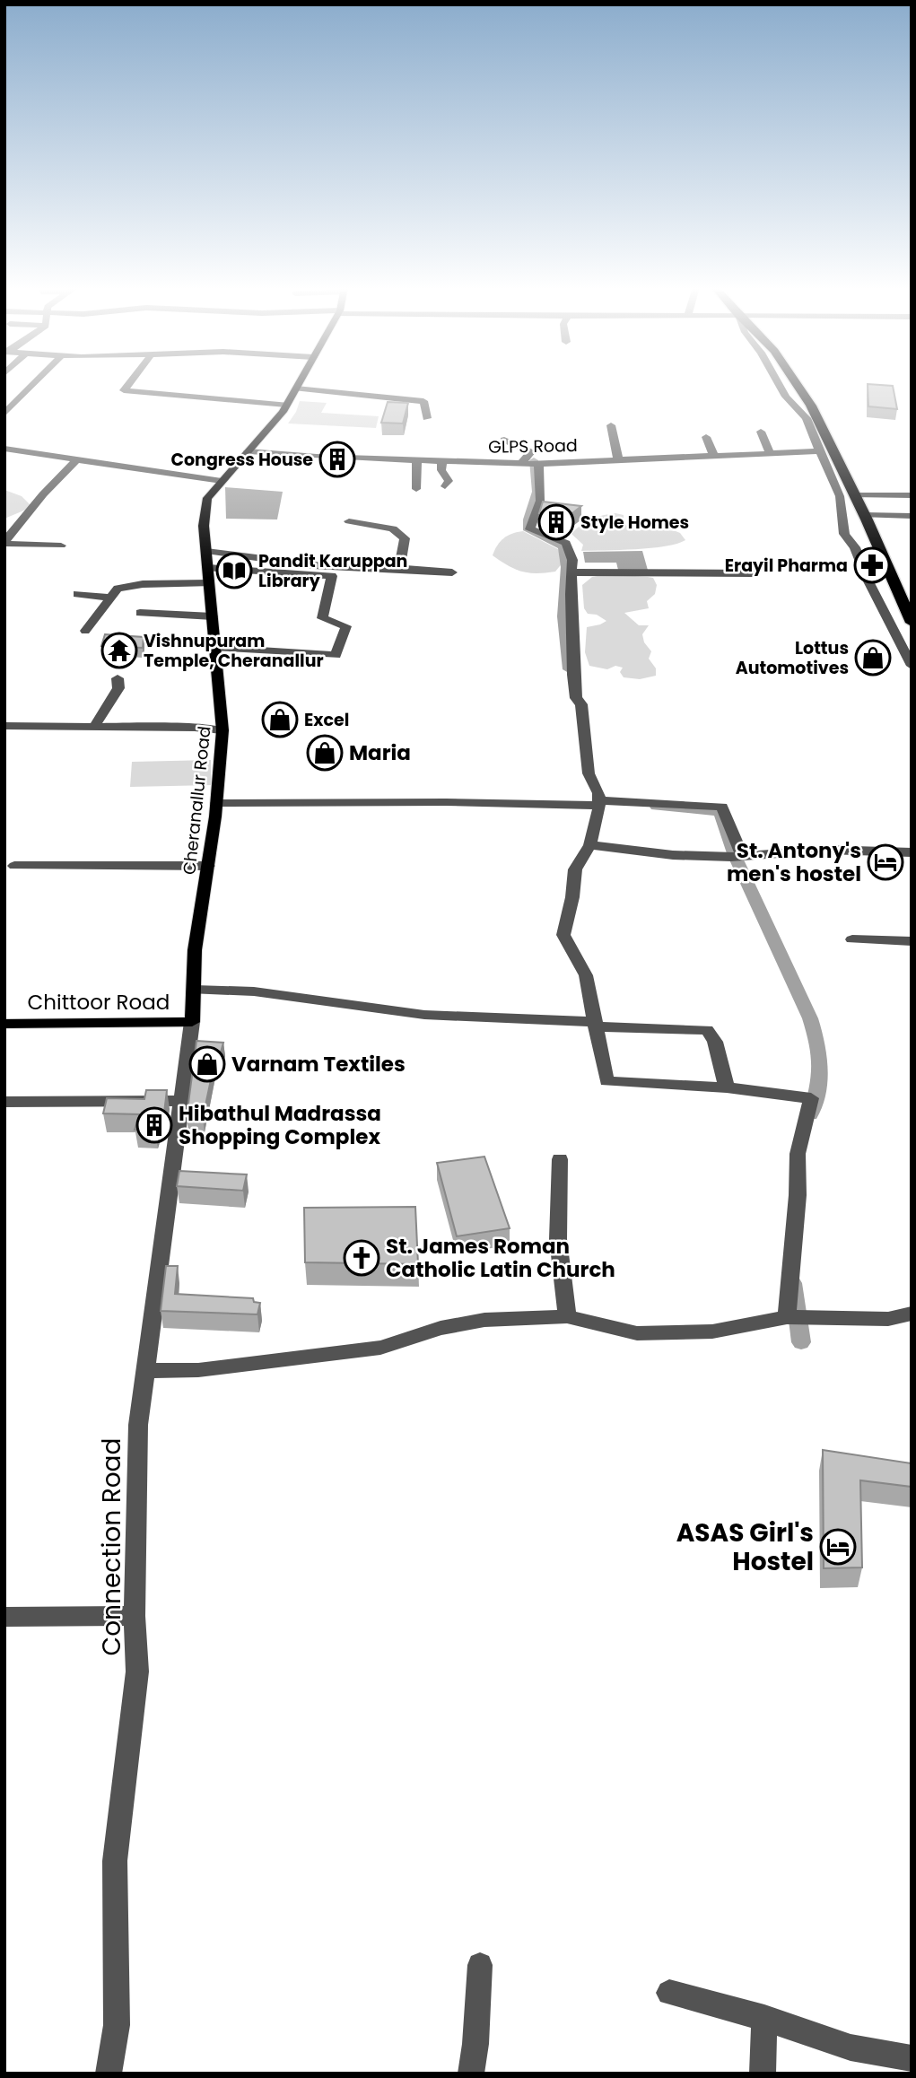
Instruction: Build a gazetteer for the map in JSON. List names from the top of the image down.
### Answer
{
  "streets": {
    "main road": ["Cheranallur Road", "Chittoor Road"],
    "street": ["GLPS Road", "Connection Road"]
  },
  "crossings": [
    ["GLPS Road", "Cheranallur Road"],
    ["Cheranallur Road", "Chittoor Road"],
    ["Cheranallur Road", "Connection Road"],
    ["Chittoor Road", "Connection Road"]
  ],
  "places": {
    "building": ["Congress House", "Style Homes", "Hibathul Madrassa Shopping Complex"],
    "pharmacy": ["Erayil Pharma"],
    "library": ["Pandit Karuppan Library"],
    "temple": ["Vishnupuram Temple, Cheranallur"],
    "shop": [
      "Lottus Automotives",
      "Excel",
      "Maria",
      "Varnam Textiles"
    ],
    "hotel": ["St. Antony's men's hostel", "ASAS Girl's Hostel"],
    "church": ["St. James Roman Catholic Latin Church"]
  }
}
